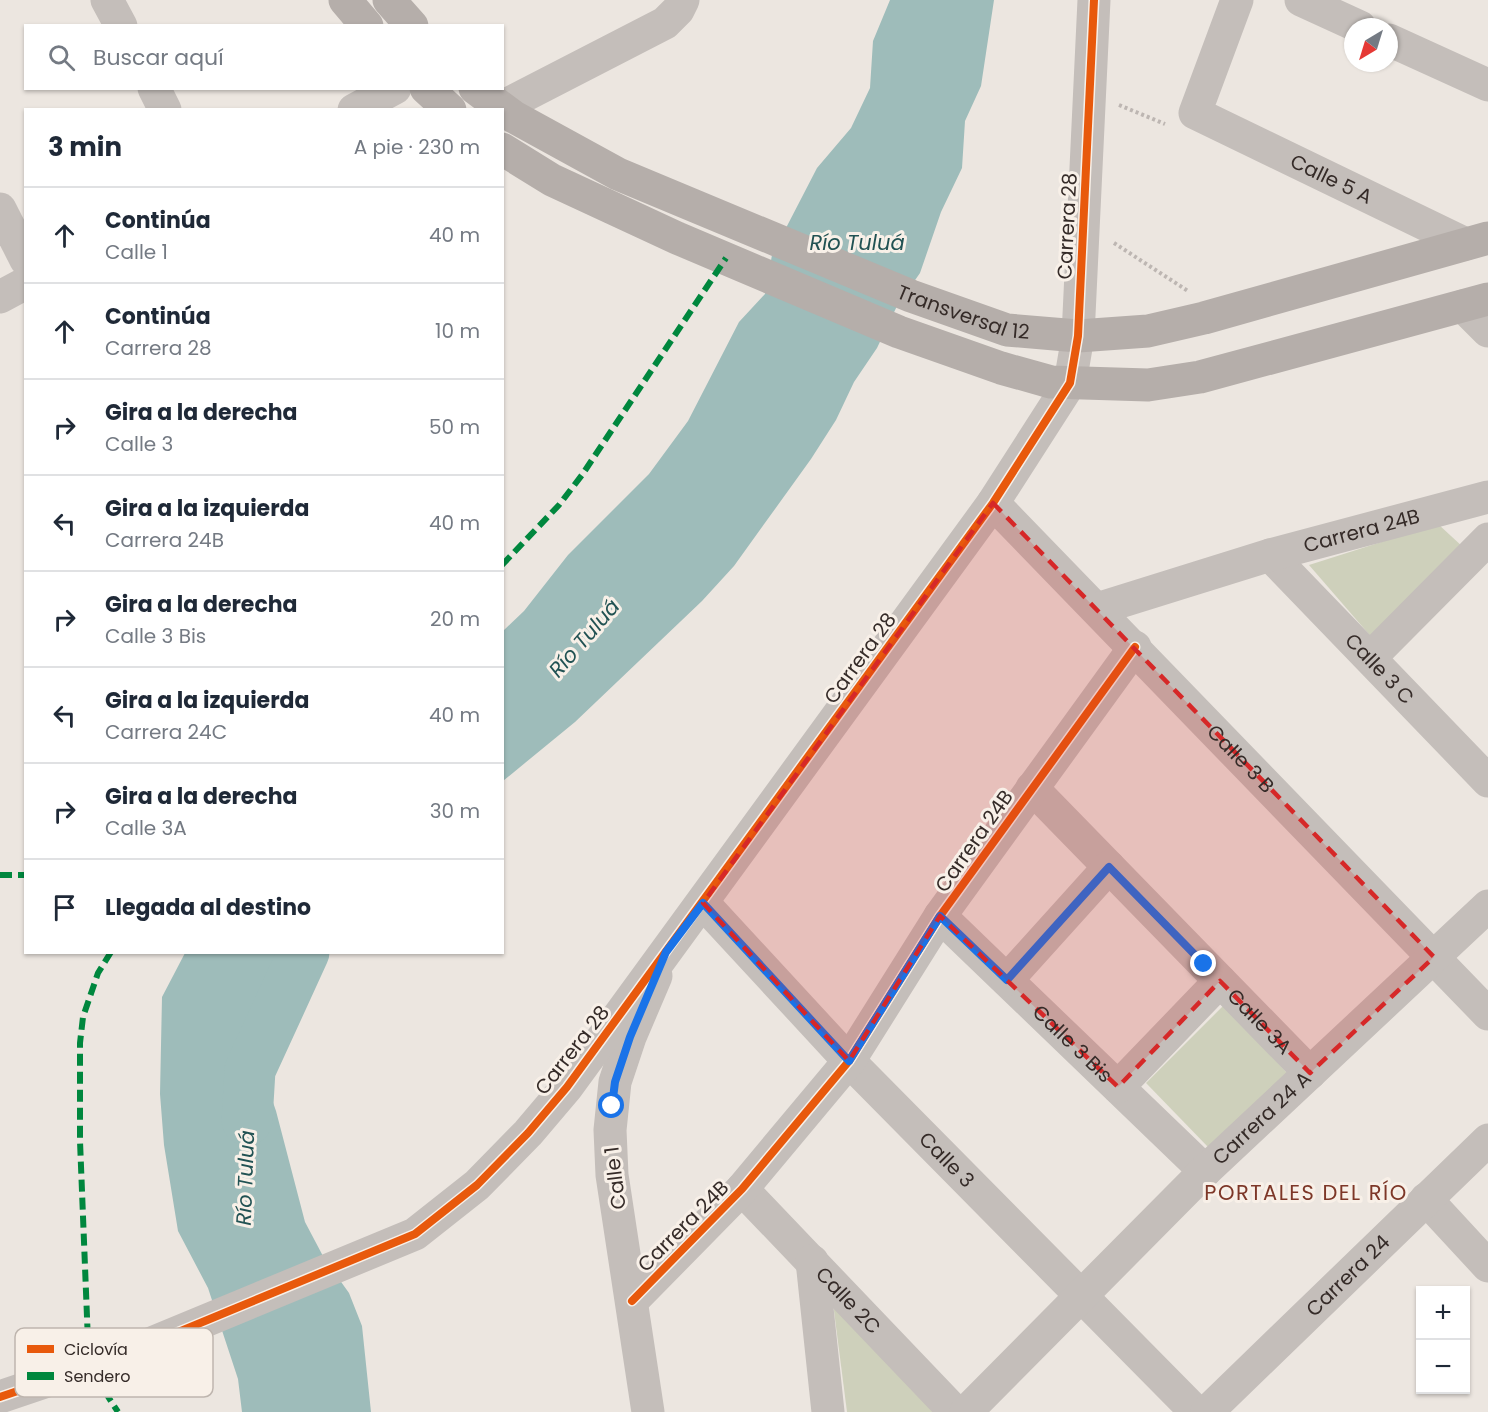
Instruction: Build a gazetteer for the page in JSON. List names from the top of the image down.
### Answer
{
  "streets": {
    "main road": ["Transversal 12"],
    "street": [
      "Calle 5 A",
      "Carrera 28",
      "Carrera 24B",
      "Calle 3 C",
      "Calle 3 B",
      "Calle 3A",
      "Calle 3 Bis",
      "Carrera 24 A",
      "Calle 3",
      "Calle 1",
      "Carrera 24",
      "Calle 2C"
    ]
  },
  "crossings": [
    ["Calle 5 A", "Transversal 12"],
    ["Carrera 28", "Transversal 12"],
    ["Carrera 28", "Calle 3 B"],
    ["Carrera 28", "Calle 3"],
    ["Carrera 28", "Calle 1"],
    ["Carrera 24B", "Calle 3 C"],
    ["Carrera 24B", "Calle 3 B"],
    ["Carrera 24B", "Calle 3A"],
    ["Carrera 24B", "Calle 3 Bis"],
    ["Carrera 24B", "Calle 3"],
    ["Carrera 24B", "Calle 1"],
    ["Carrera 24B", "Calle 2C"],
    ["Calle 3 B", "Carrera 24 A"],
    ["Calle 3A", "Carrera 24 A"],
    ["Calle 3 Bis", "Carrera 24 A"],
    ["Carrera 24 A", "Calle 3"]
  ],
  "districts": ["PORTALES DEL RÍO"],
  "water": ["Río Tuluá"],
  "legend": ["Ciclovía", "Sendero"],
  "north": "bottom left",
  "page": {
    "search": "Buscar aquí",
    "heading": ["3 min", "A pie · 230 m"],
    "list": [
      ["Continúa", "Calle 1", "40 m"],
      ["Continúa", "Carrera 28", "10 m"],
      ["Gira a la derecha", "Calle 3", "50 m"],
      ["Gira a la izquierda", "Carrera 24B", "40 m"],
      ["Gira a la derecha", "Calle 3 Bis", "20 m"],
      ["Gira a la izquierda", "Carrera 24C", "40 m"],
      ["Gira a la derecha", "Calle 3A", "30 m"],
      "Llegada al destino"
    ],
    "map_buttons": ["+", "−"]
  }
}
